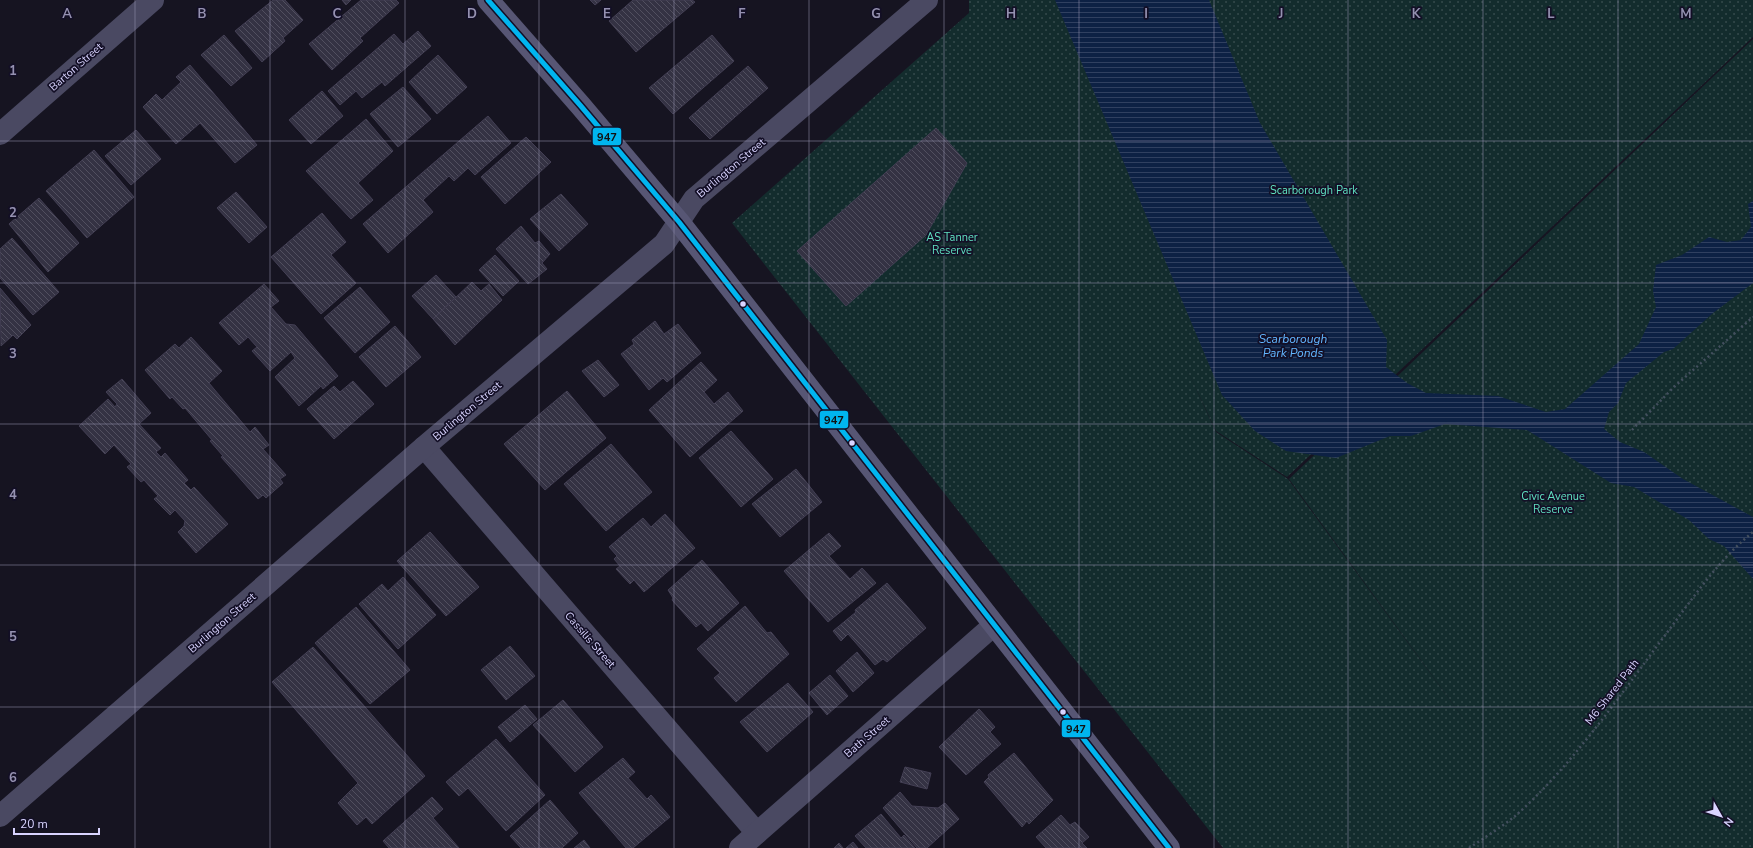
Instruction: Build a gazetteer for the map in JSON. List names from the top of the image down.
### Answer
{
  "streets": {
    "street": [
      "Barton Street",
      "Burlington Street",
      "Cassilis Street",
      "Bath Street"
    ],
    "path": ["M6 Shared Path"]
  },
  "crossings": [
    ["Burlington Street", "Cassilis Street"],
    ["Cassilis Street", "Bath Street"]
  ],
  "water": ["Scarborough Park Ponds"],
  "parks": ["Scarborough Park", "AS Tanner Reserve", "Civic Avenue Reserve"],
  "lines": ["transit line 947"],
  "scale_bar": "20 m",
  "north": "bottom right",
  "grid": {
    "columns": [
      "A",
      "B",
      "C",
      "D",
      "E",
      "F",
      "G",
      "H",
      "I",
      "J",
      "K",
      "L",
      "M"
    ],
    "rows": [
      "1",
      "2",
      "3",
      "4",
      "5",
      "6"
    ]
  }
}
